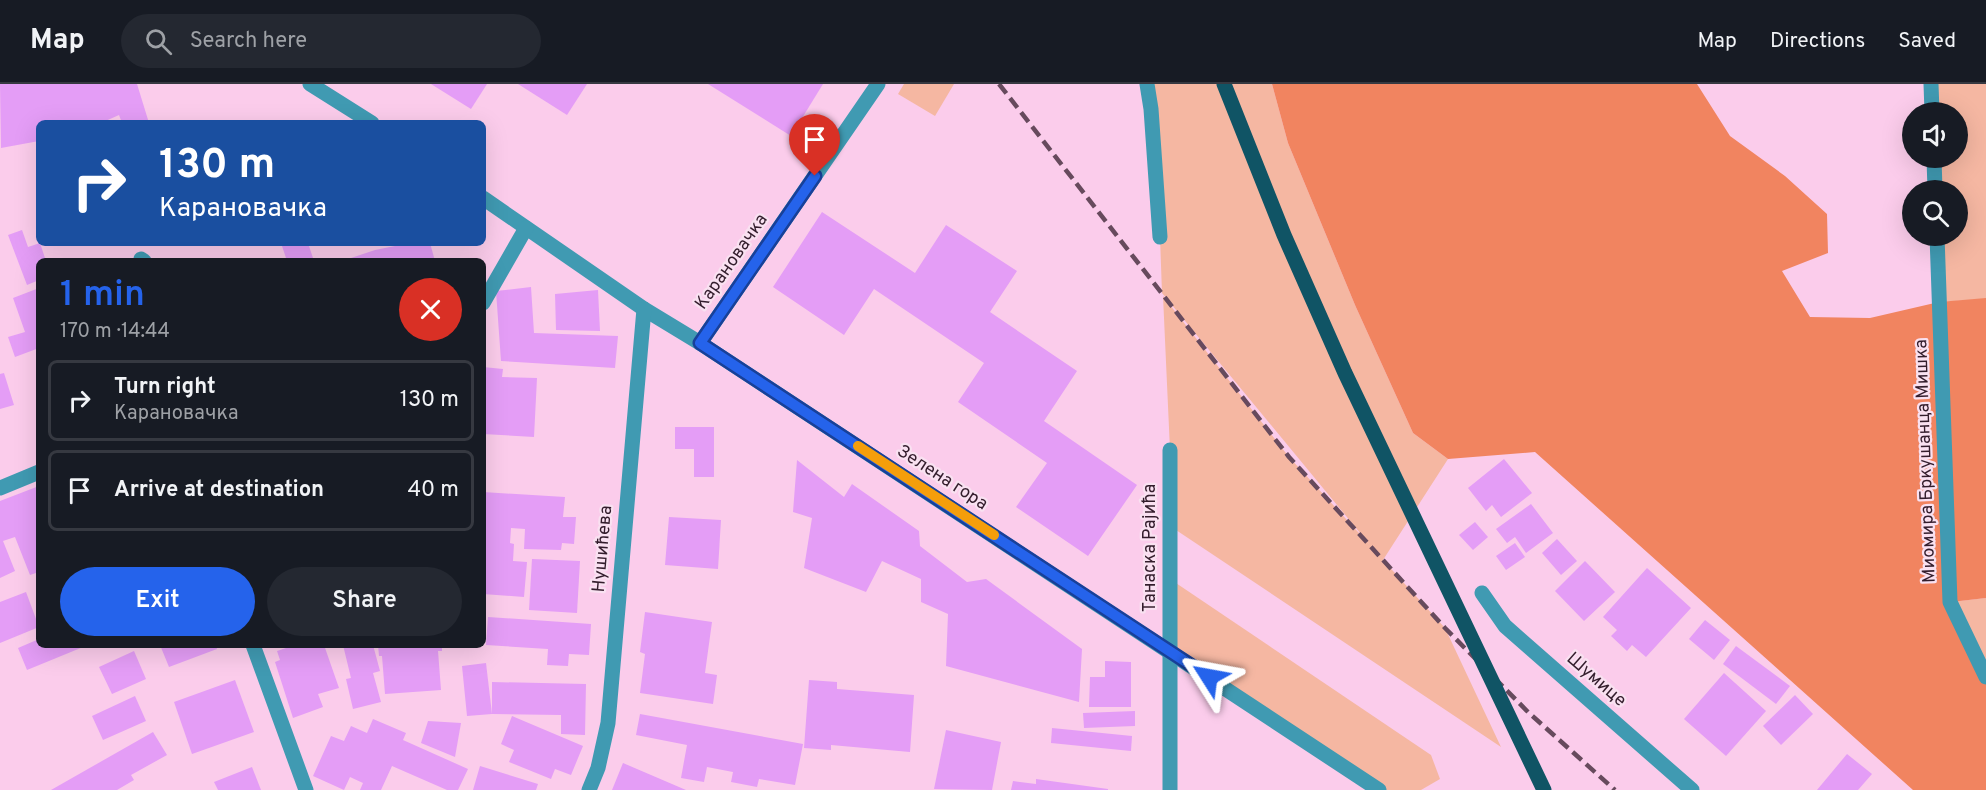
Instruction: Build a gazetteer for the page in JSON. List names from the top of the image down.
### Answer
{
  "streets": {
    "street": [
      "Карановачка",
      "Миомира Бркушанца Мишка",
      "Зелена гора",
      "Танаска Рајића",
      "Нушићева",
      "Шумице"
    ]
  },
  "crossings": [
    ["Карановачка", "Зелена гора"],
    ["Зелена гора", "Танаска Рајића"],
    ["Зелена гора", "Нушићева"]
  ],
  "page": {
    "header": "Map",
    "search": "Search here",
    "nav": ["Map", "Directions", "Saved"],
    "turn": ["130 m", "Карановачка"],
    "heading": ["1 min", "170 m · 14:44"],
    "list": [
      {
        "name": "Turn right",
        "note": "Карановачка",
        "value": "130 m"
      },
      {
        "name": "Arrive at destination",
        "value": "40 m"
      }
    ],
    "buttons": ["Exit", "Share"]
  }
}
